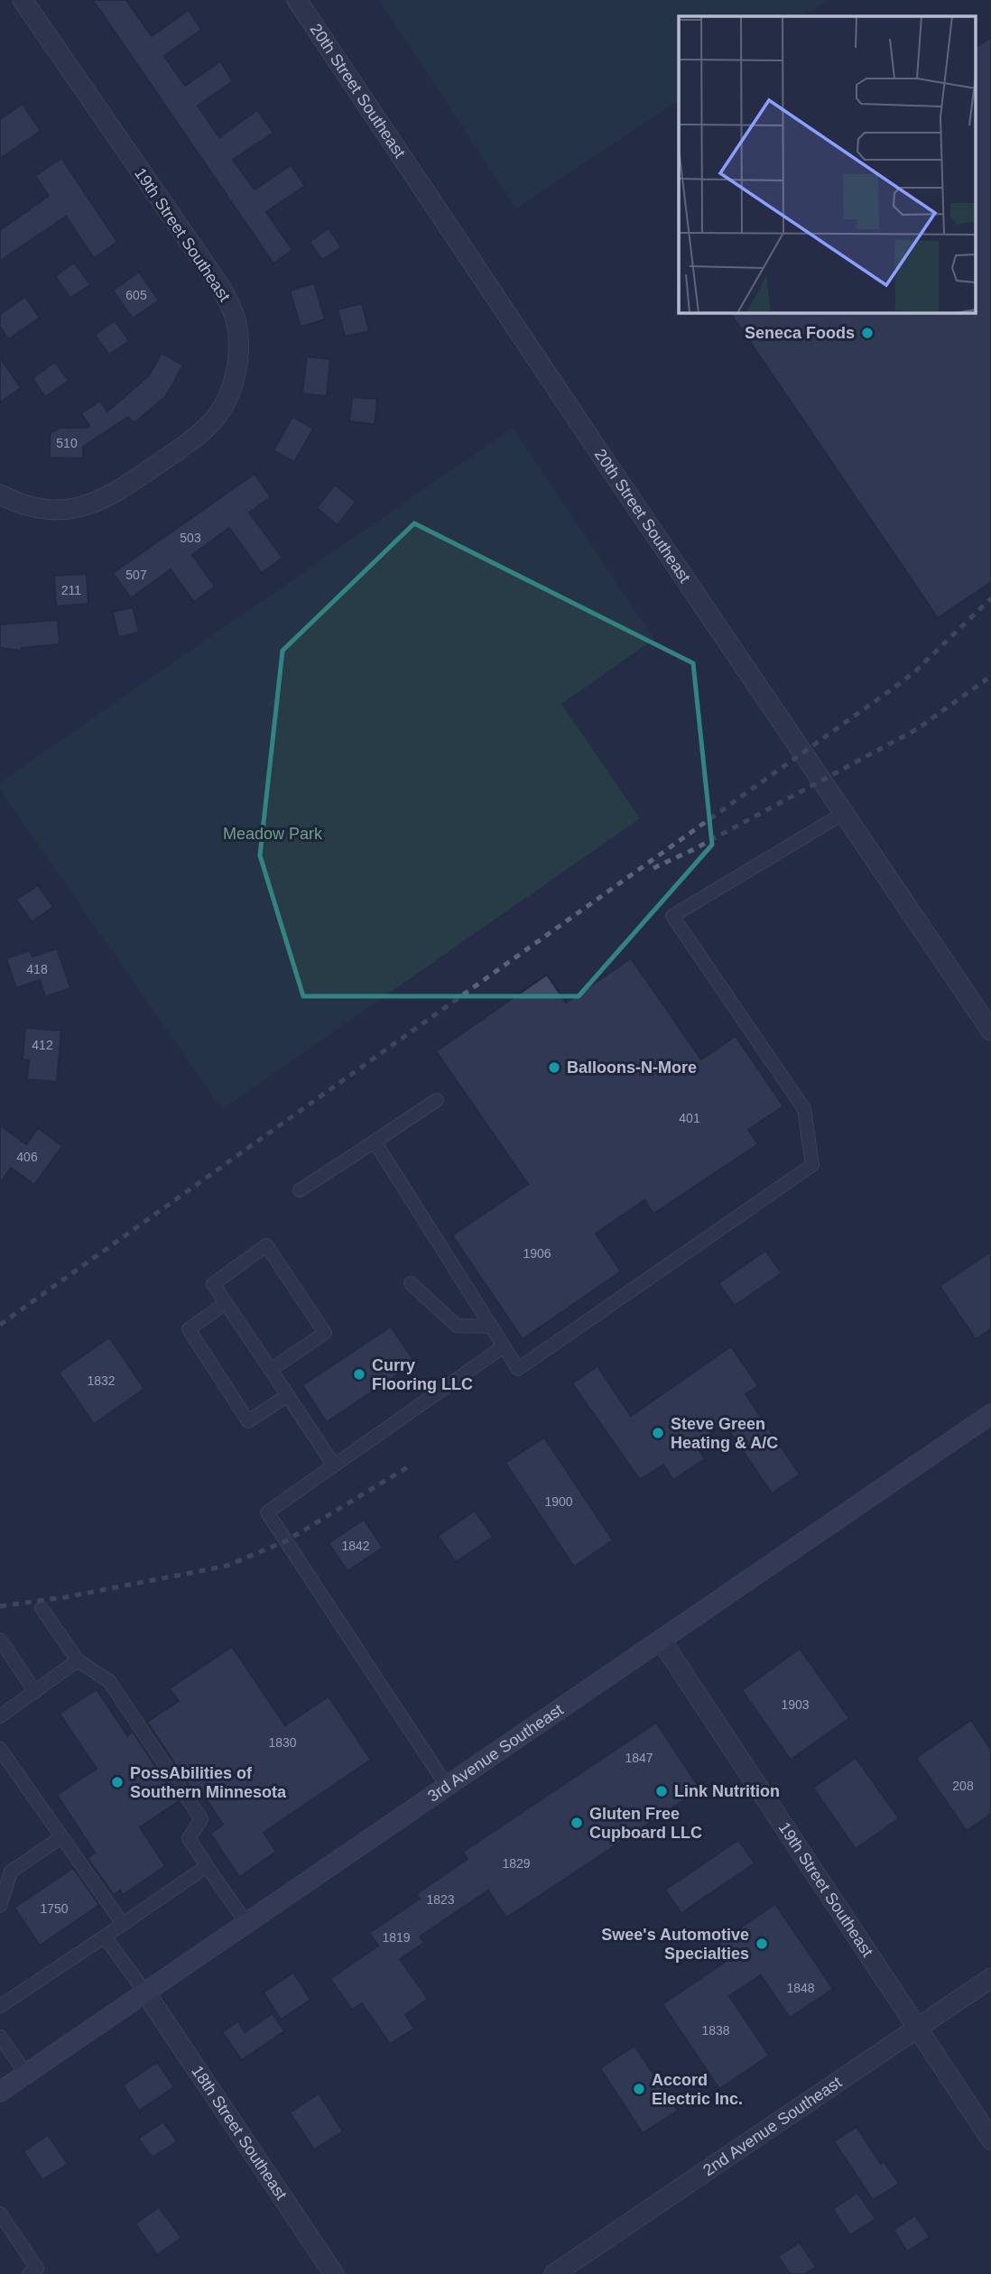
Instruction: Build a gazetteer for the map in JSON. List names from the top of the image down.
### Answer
{
  "streets": {
    "main road": ["3rd Avenue Southeast"],
    "street": [
      "20th Street Southeast",
      "19th Street Southeast",
      "2nd Avenue Southeast",
      "18th Street Southeast"
    ]
  },
  "crossings": [
    ["19th Street Southeast", "3rd Avenue Southeast"],
    ["19th Street Southeast", "2nd Avenue Southeast"],
    ["3rd Avenue Southeast", "18th Street Southeast"]
  ],
  "parks": ["Meadow Park"],
  "places": [
    "Seneca Foods",
    "Balloons-N-More",
    "Curry Flooring LLC",
    "Steve Green Heating & A/C",
    "PossAbilities of Southern Minnesota",
    "Link Nutrition",
    "Gluten Free Cupboard LLC",
    "Swee's Automotive Specialties",
    "Accord Electric Inc."
  ],
  "house_numbers": [
    "605",
    "510",
    "503",
    "507",
    "211",
    "418",
    "412",
    "401",
    "406",
    "1906",
    "1832",
    "1900",
    "1842",
    "1903",
    "1830",
    "1847",
    "208",
    "1829",
    "1823",
    "1750",
    "1819",
    "1848",
    "1838"
  ]
}
